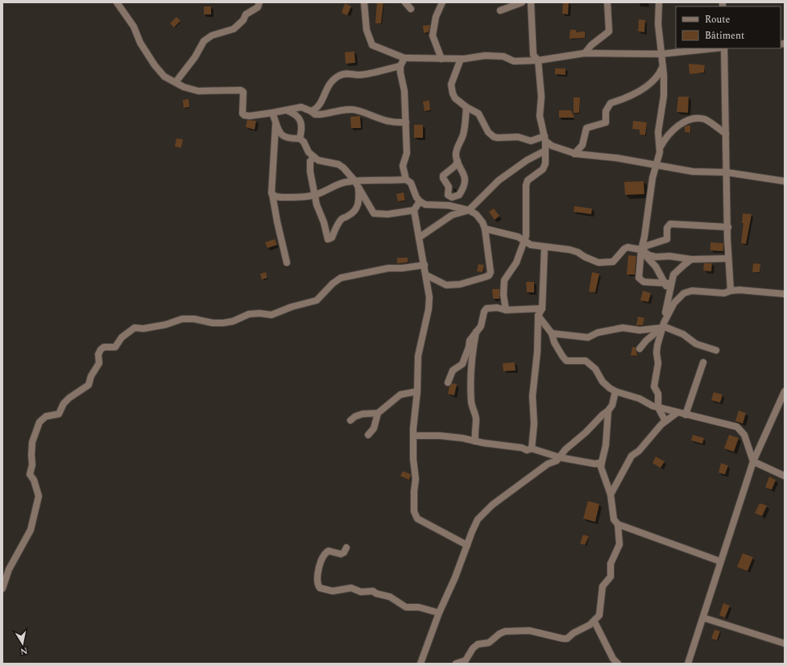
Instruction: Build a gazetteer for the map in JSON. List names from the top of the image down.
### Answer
{
  "legend": ["Route", "Bâtiment"],
  "north": "bottom"
}
